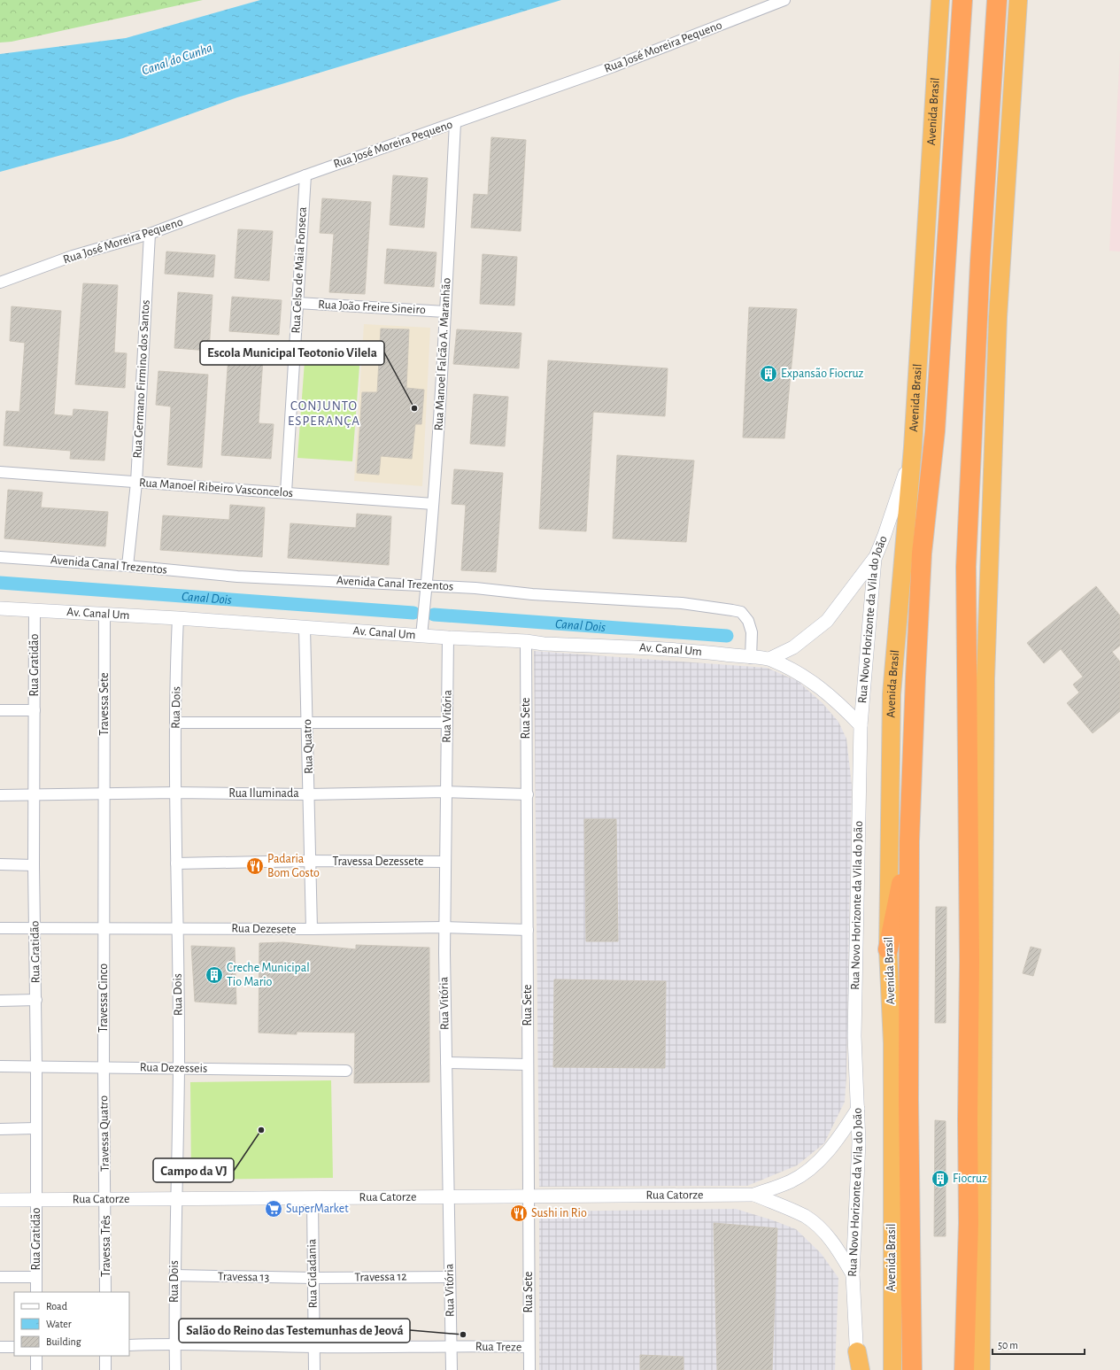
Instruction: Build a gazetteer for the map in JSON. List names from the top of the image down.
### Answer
{
  "streets": {
    "highway": ["Avenida Brasil"],
    "street": [
      "Rua José Moreira Pequeno",
      "Rua Celso de Maia Fonseca",
      "Rua João Freire Sineiro",
      "Rua Manoel Falcão A. Maranhão",
      "Rua Germano Firmino dos Santos",
      "Rua Manoel Ribeiro Vasconcelos",
      "Avenida Canal Trezentos",
      "Av. Canal Um",
      "Rua Novo Horizonte da Vila do João",
      "Rua Gratidão",
      "Travessa Sete",
      "Rua Dois",
      "Rua Vitória",
      "Rua Sete",
      "Rua Quatro",
      "Rua Iluminada",
      "Travessa Dezessete",
      "Rua Dezesete",
      "Travessa Cinco",
      "Rua Dezesseis",
      "Travessa Quatro",
      "Rua Catorze",
      "Travessa Três",
      "Rua Cidadania",
      "Travessa 13",
      "Travessa 12",
      "Rua Treze"
    ]
  },
  "crossings": [
    ["Rua José Moreira Pequeno", "Rua Celso de Maia Fonseca"],
    ["Rua José Moreira Pequeno", "Rua Manoel Falcão A. Maranhão"],
    ["Rua José Moreira Pequeno", "Rua Germano Firmino dos Santos"],
    ["Avenida Brasil", "Rua Novo Horizonte da Vila do João"],
    ["Rua Celso de Maia Fonseca", "Rua João Freire Sineiro"],
    ["Rua Celso de Maia Fonseca", "Rua Manoel Ribeiro Vasconcelos"],
    ["Rua João Freire Sineiro", "Rua Manoel Falcão A. Maranhão"],
    ["Rua Manoel Falcão A. Maranhão", "Rua Manoel Ribeiro Vasconcelos"],
    ["Rua Manoel Falcão A. Maranhão", "Avenida Canal Trezentos"],
    ["Rua Manoel Falcão A. Maranhão", "Av. Canal Um"],
    ["Rua Germano Firmino dos Santos", "Rua Manoel Ribeiro Vasconcelos"],
    ["Rua Germano Firmino dos Santos", "Avenida Canal Trezentos"],
    ["Avenida Canal Trezentos", "Av. Canal Um"],
    ["Av. Canal Um", "Rua Gratidão"],
    ["Av. Canal Um", "Travessa Sete"],
    ["Av. Canal Um", "Rua Dois"],
    ["Av. Canal Um", "Rua Vitória"],
    ["Av. Canal Um", "Rua Sete"],
    ["Av. Canal Um", "Rua Quatro"],
    ["Rua Novo Horizonte da Vila do João", "Rua Catorze"],
    ["Rua Gratidão", "Rua Iluminada"],
    ["Rua Gratidão", "Rua Dezesete"],
    ["Rua Gratidão", "Rua Dezesseis"],
    ["Rua Gratidão", "Rua Catorze"],
    ["Travessa Sete", "Rua Iluminada"],
    ["Travessa Sete", "Rua Dezesete"],
    ["Travessa Sete", "Travessa Cinco"],
    ["Rua Dois", "Rua Iluminada"],
    ["Rua Dois", "Travessa Dezessete"],
    ["Rua Dois", "Rua Dezesete"],
    ["Rua Dois", "Rua Dezesseis"],
    ["Rua Dois", "Rua Catorze"],
    ["Rua Dois", "Travessa 13"],
    ["Rua Dois", "Rua Treze"],
    ["Rua Vitória", "Rua Iluminada"],
    ["Rua Vitória", "Travessa Dezessete"],
    ["Rua Vitória", "Rua Dezesete"],
    ["Rua Vitória", "Rua Catorze"],
    ["Rua Vitória", "Travessa 12"],
    ["Rua Vitória", "Rua Treze"],
    ["Rua Sete", "Rua Iluminada"],
    ["Rua Sete", "Rua Dezesete"],
    ["Rua Sete", "Rua Catorze"],
    ["Rua Sete", "Rua Treze"],
    ["Rua Quatro", "Rua Iluminada"],
    ["Rua Quatro", "Travessa Dezessete"],
    ["Rua Quatro", "Rua Dezesete"],
    ["Rua Dezesete", "Travessa Cinco"],
    ["Travessa Cinco", "Rua Dezesseis"],
    ["Travessa Cinco", "Travessa Quatro"],
    ["Rua Dezesseis", "Travessa Quatro"],
    ["Travessa Quatro", "Rua Catorze"],
    ["Travessa Quatro", "Travessa Três"],
    ["Rua Catorze", "Travessa Três"],
    ["Rua Catorze", "Rua Cidadania"],
    ["Rua Cidadania", "Travessa 13"],
    ["Rua Cidadania", "Travessa 12"],
    ["Rua Cidadania", "Rua Treze"],
    ["Travessa 13", "Travessa 12"]
  ],
  "districts": ["CONJUNTO ESPERANÇA"],
  "water": ["Canal do Cunha", "Canal Dois"],
  "places": {
    "building": ["Expansão Fiocruz", "Creche Municipal Tio Mario", "Fiocruz"],
    "other": ["Escola Municipal Teotonio Vilela", "Campo da VJ", "Salão do Reino das Testemunhas de Jeová"],
    "restaurant": ["Padaria Bom Gosto", "Sushi in Rio"],
    "supermarket": ["SuperMarket"]
  },
  "legend": ["Road", "Water", "Building"],
  "scale_bar": "50 m"
}
